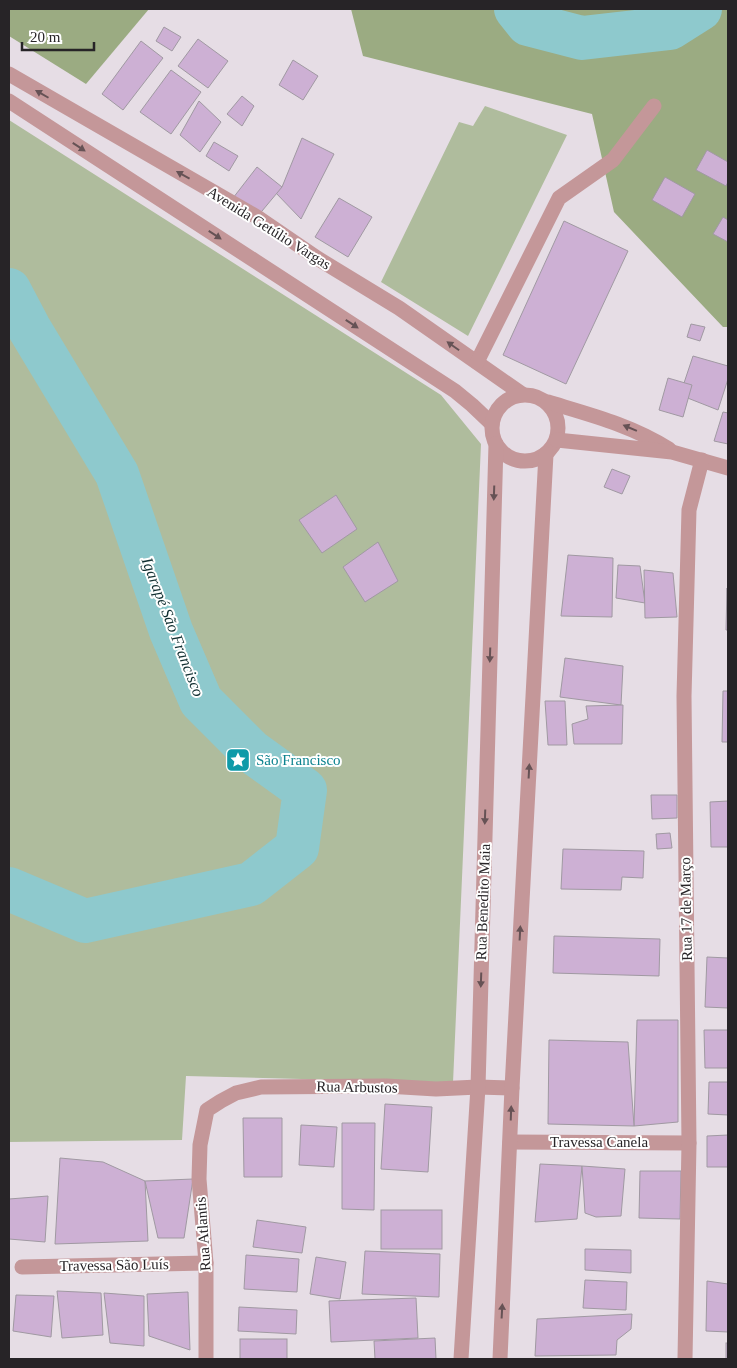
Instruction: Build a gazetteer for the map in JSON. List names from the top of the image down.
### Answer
{
  "streets": {
    "street": [
      "Avenida Getúlio Vargas",
      "Rua Benedito Maia",
      "Rua 17 de Março",
      "Rua Arbustos",
      "Travessa Canela",
      "Rua Atlantis",
      "Travessa São Luís"
    ]
  },
  "crossings": [
    ["Avenida Getúlio Vargas", "Rua Benedito Maia"],
    ["Rua Benedito Maia", "Rua Arbustos"],
    ["Rua 17 de Março", "Travessa Canela"],
    ["Rua Arbustos", "Rua Atlantis"],
    ["Rua Atlantis", "Travessa São Luís"]
  ],
  "water": ["Igarapé São Francisco"],
  "places": {
    "place": ["São Francisco"]
  },
  "scale_bar": "20 m"
}
